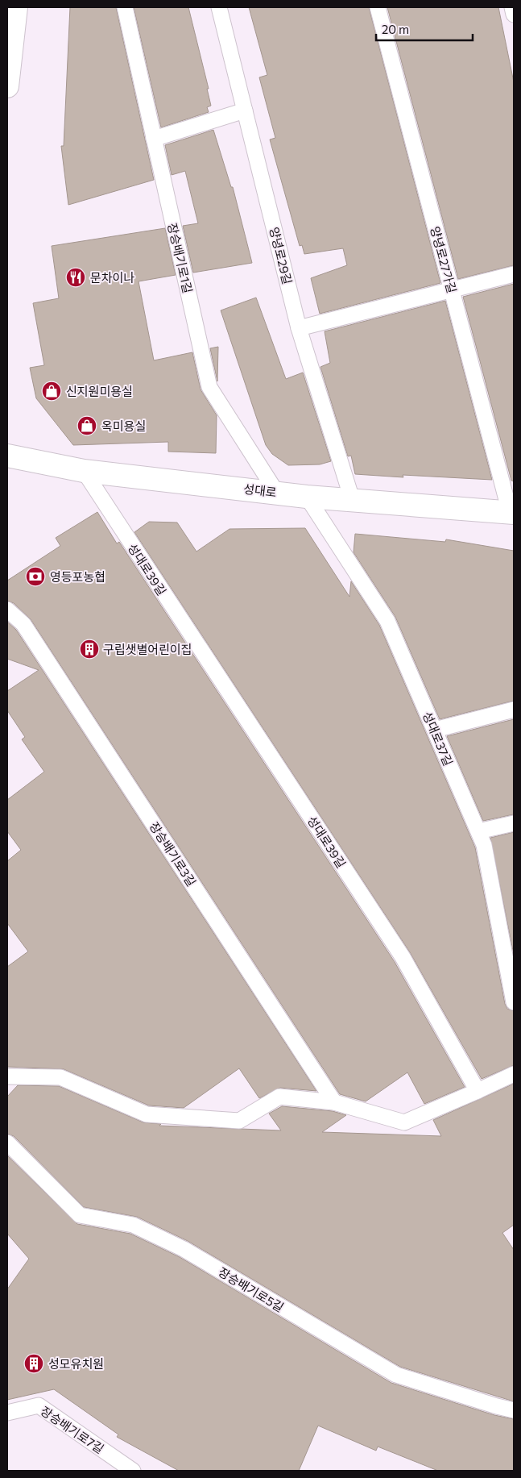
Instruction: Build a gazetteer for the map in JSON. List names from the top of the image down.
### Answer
{
  "streets": {
    "street": ["성대로"],
    "lane": [
      "양녕로29길",
      "장승배기로1길",
      "양녕로27가길",
      "성대로39길",
      "성대로37길",
      "장승배기로3길",
      "장승배기로5길",
      "장승배기로7길"
    ]
  },
  "crossings": [
    ["양녕로29길", "성대로"],
    ["장승배기로1길", "성대로"],
    ["양녕로27가길", "성대로"],
    ["성대로", "성대로39길"],
    ["성대로", "성대로37길"]
  ],
  "places": {
    "restaurant": ["문차이나"],
    "shop": ["신지원미용실", "옥미용실"],
    "bank": ["영등포농협"],
    "building": ["구립샛별어린이집", "성모유치원"]
  },
  "scale_bar": "20 m"
}
